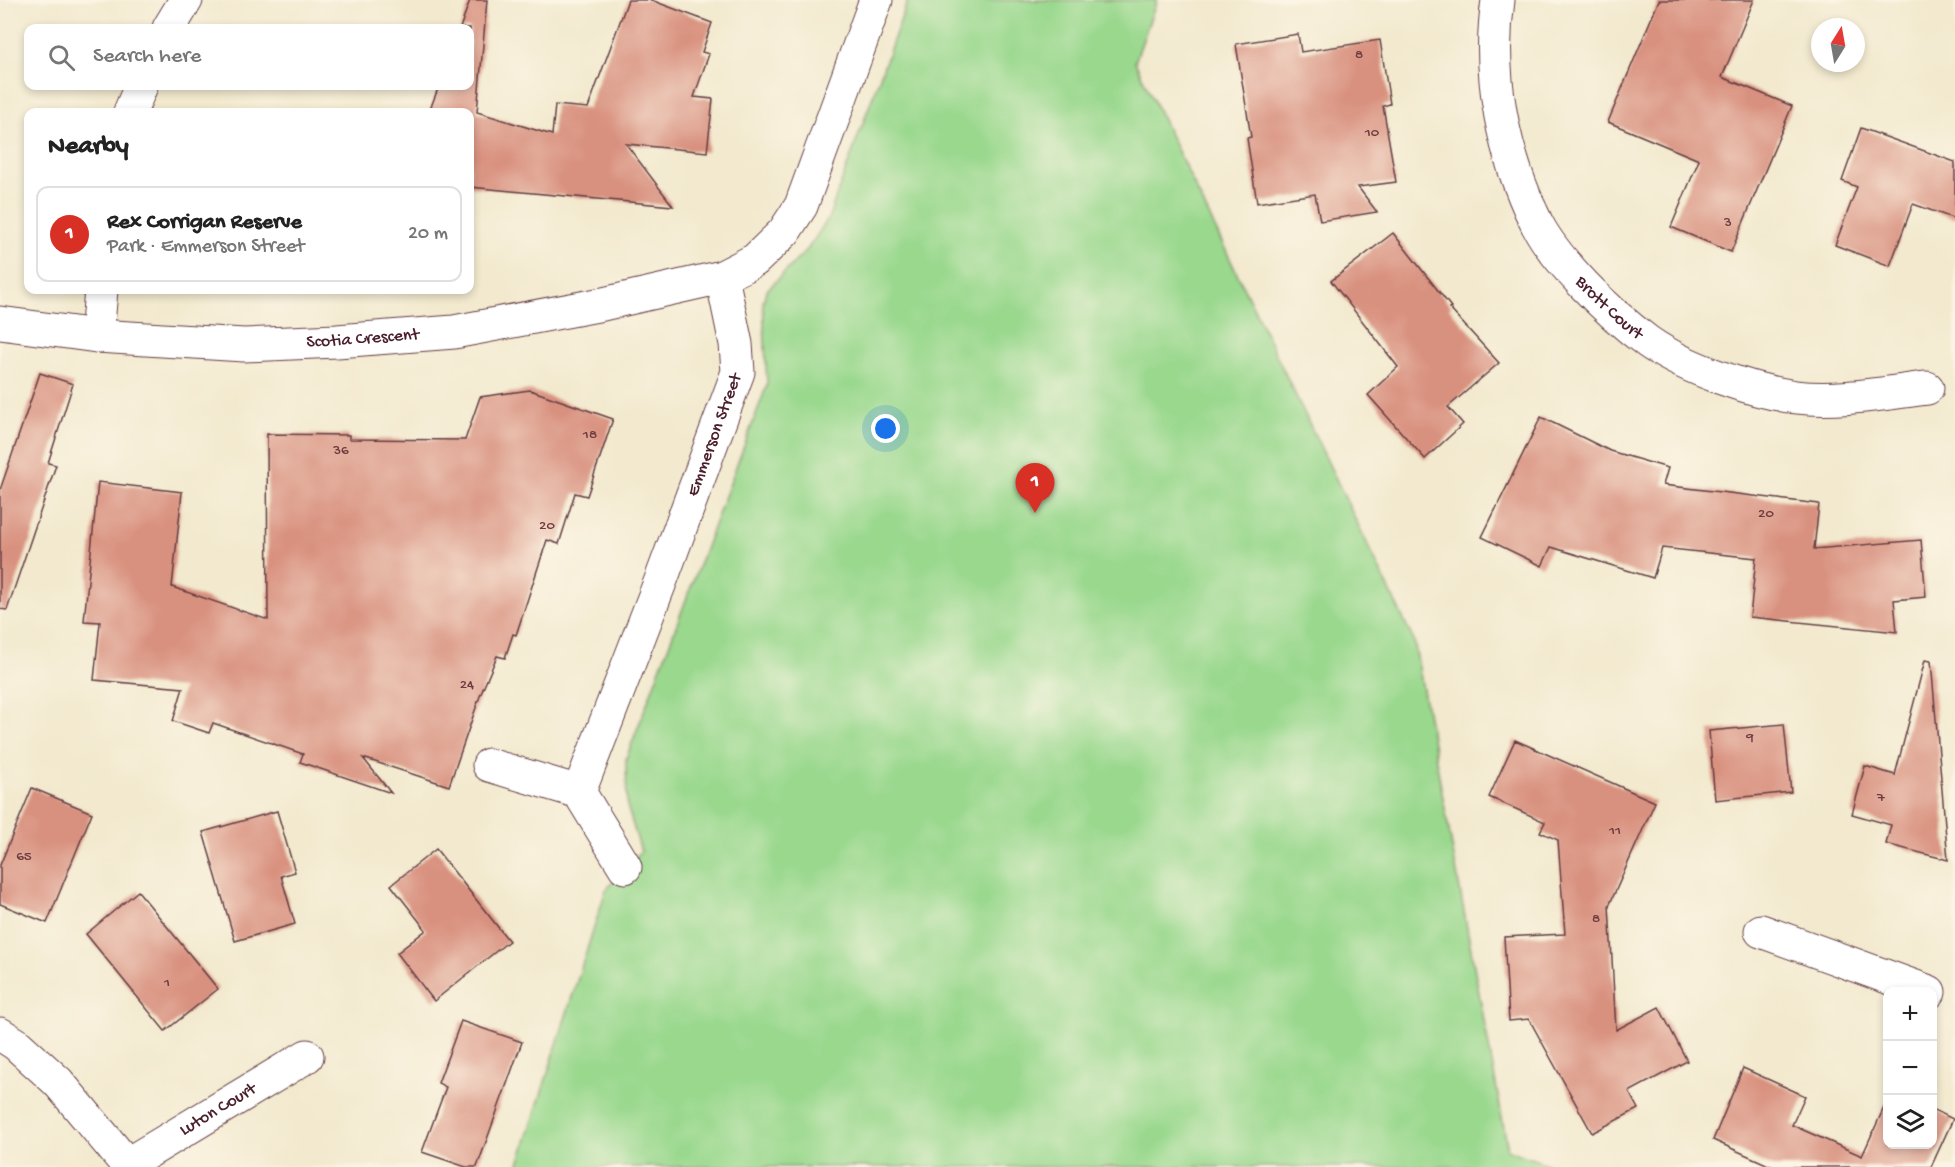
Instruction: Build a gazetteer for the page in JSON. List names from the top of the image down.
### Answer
{
  "streets": {
    "street": [
      "Brott Court",
      "Scotia Crescent",
      "Emmerson Street",
      "Luton Court"
    ]
  },
  "crossings": [
    ["Scotia Crescent", "Emmerson Street"]
  ],
  "house_numbers": [
    "8",
    "10",
    "3",
    "18",
    "36",
    "20",
    "20",
    "24",
    "9",
    "7",
    "11",
    "65",
    "8",
    "1"
  ],
  "north": "top",
  "page": {
    "search": "Search here",
    "heading": "Nearby",
    "list": [
      {
        "mark": "1",
        "name": "Rex Corrigan Reserve",
        "note": "Park · Emmerson Street",
        "value": "20 m"
      }
    ],
    "pins": "1",
    "map_buttons": ["+", "−"]
  }
}
